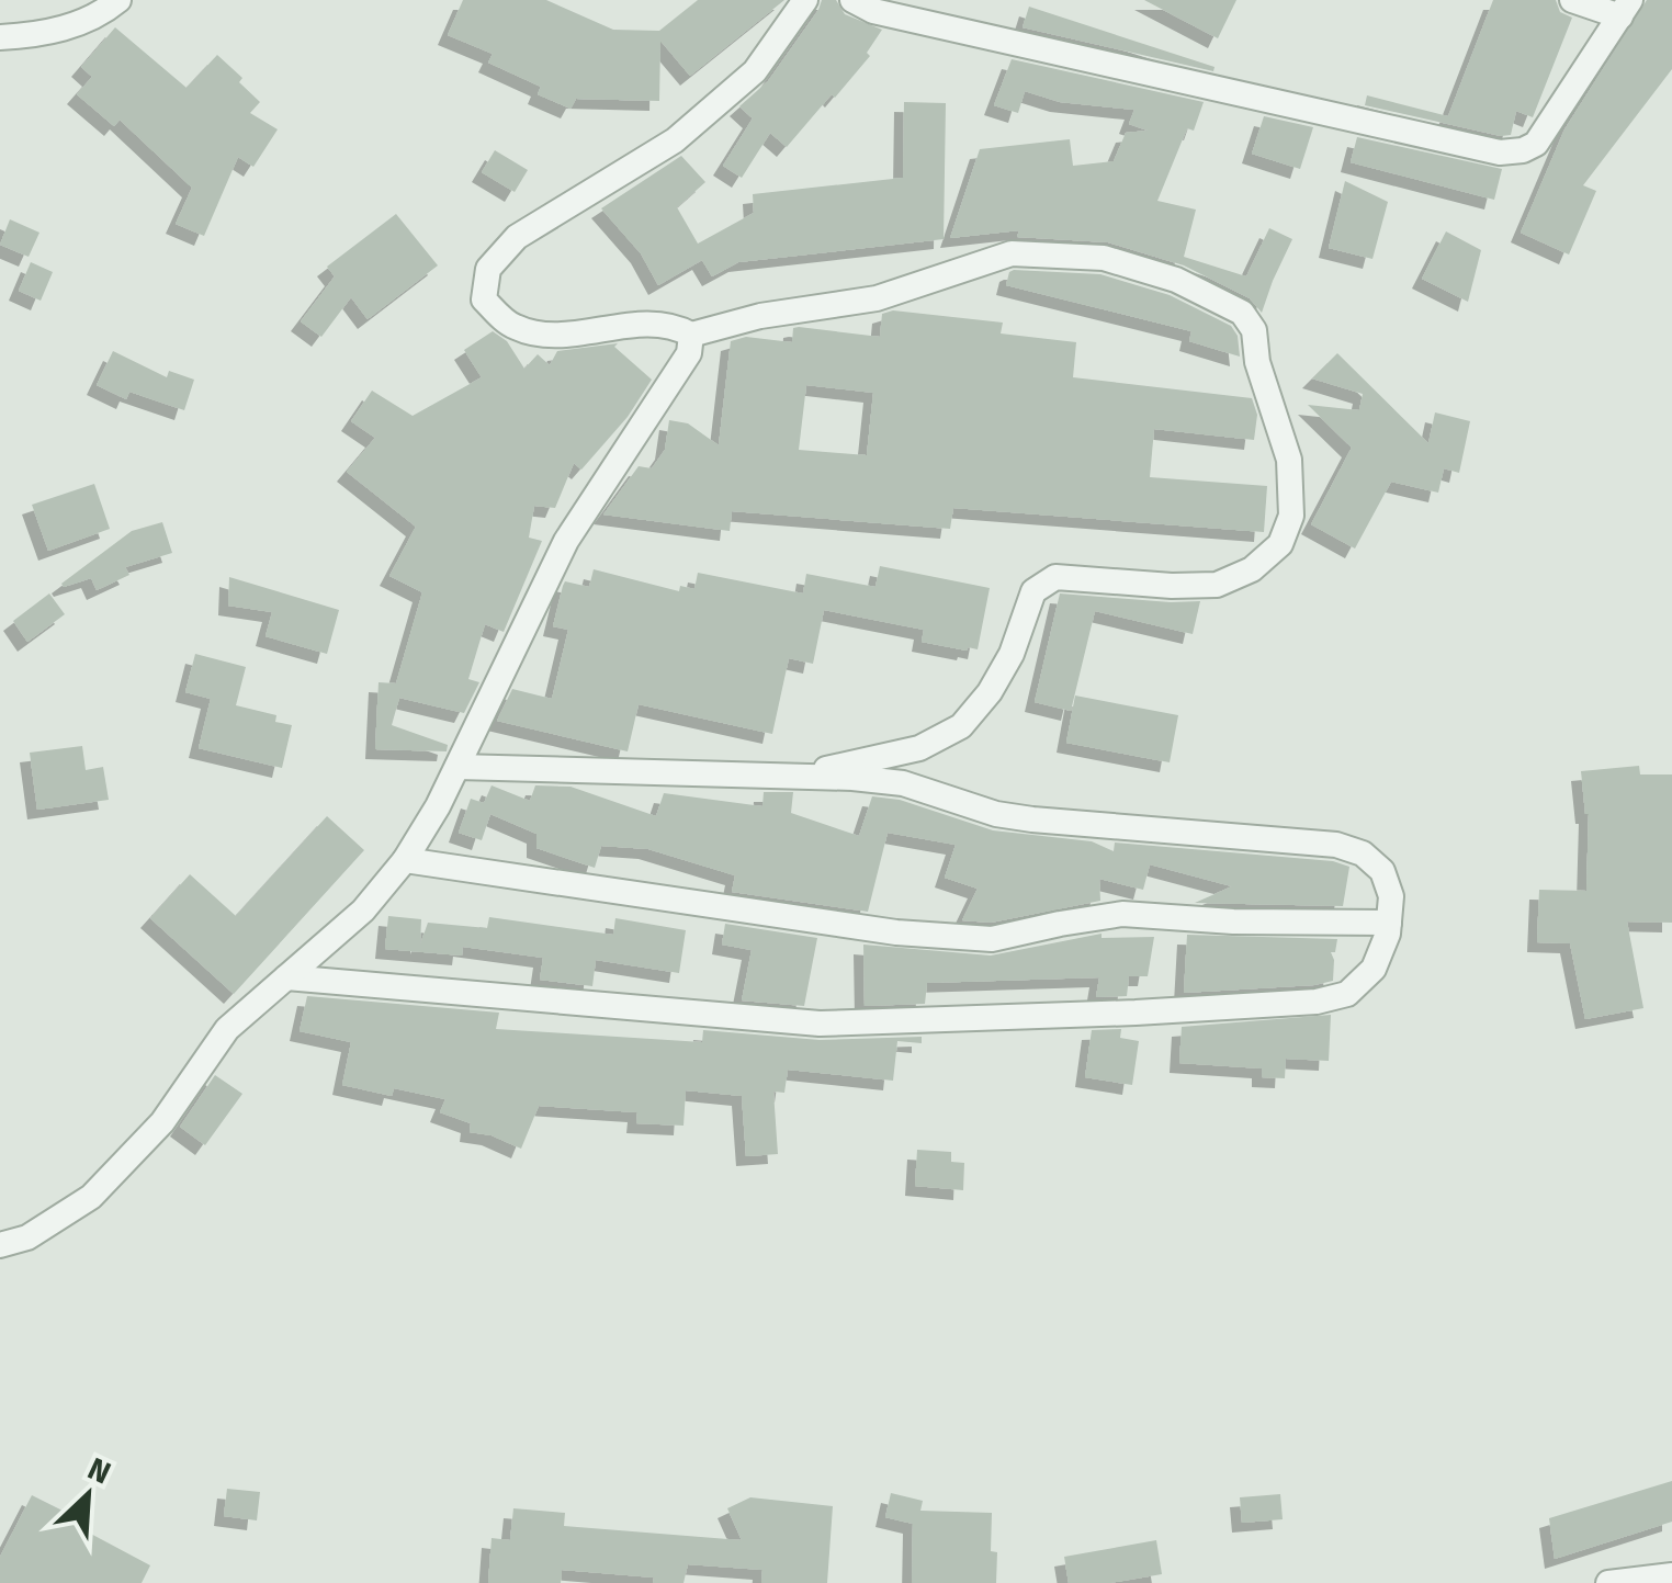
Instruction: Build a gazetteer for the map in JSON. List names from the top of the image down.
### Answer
{
  "north": "top right"
}
